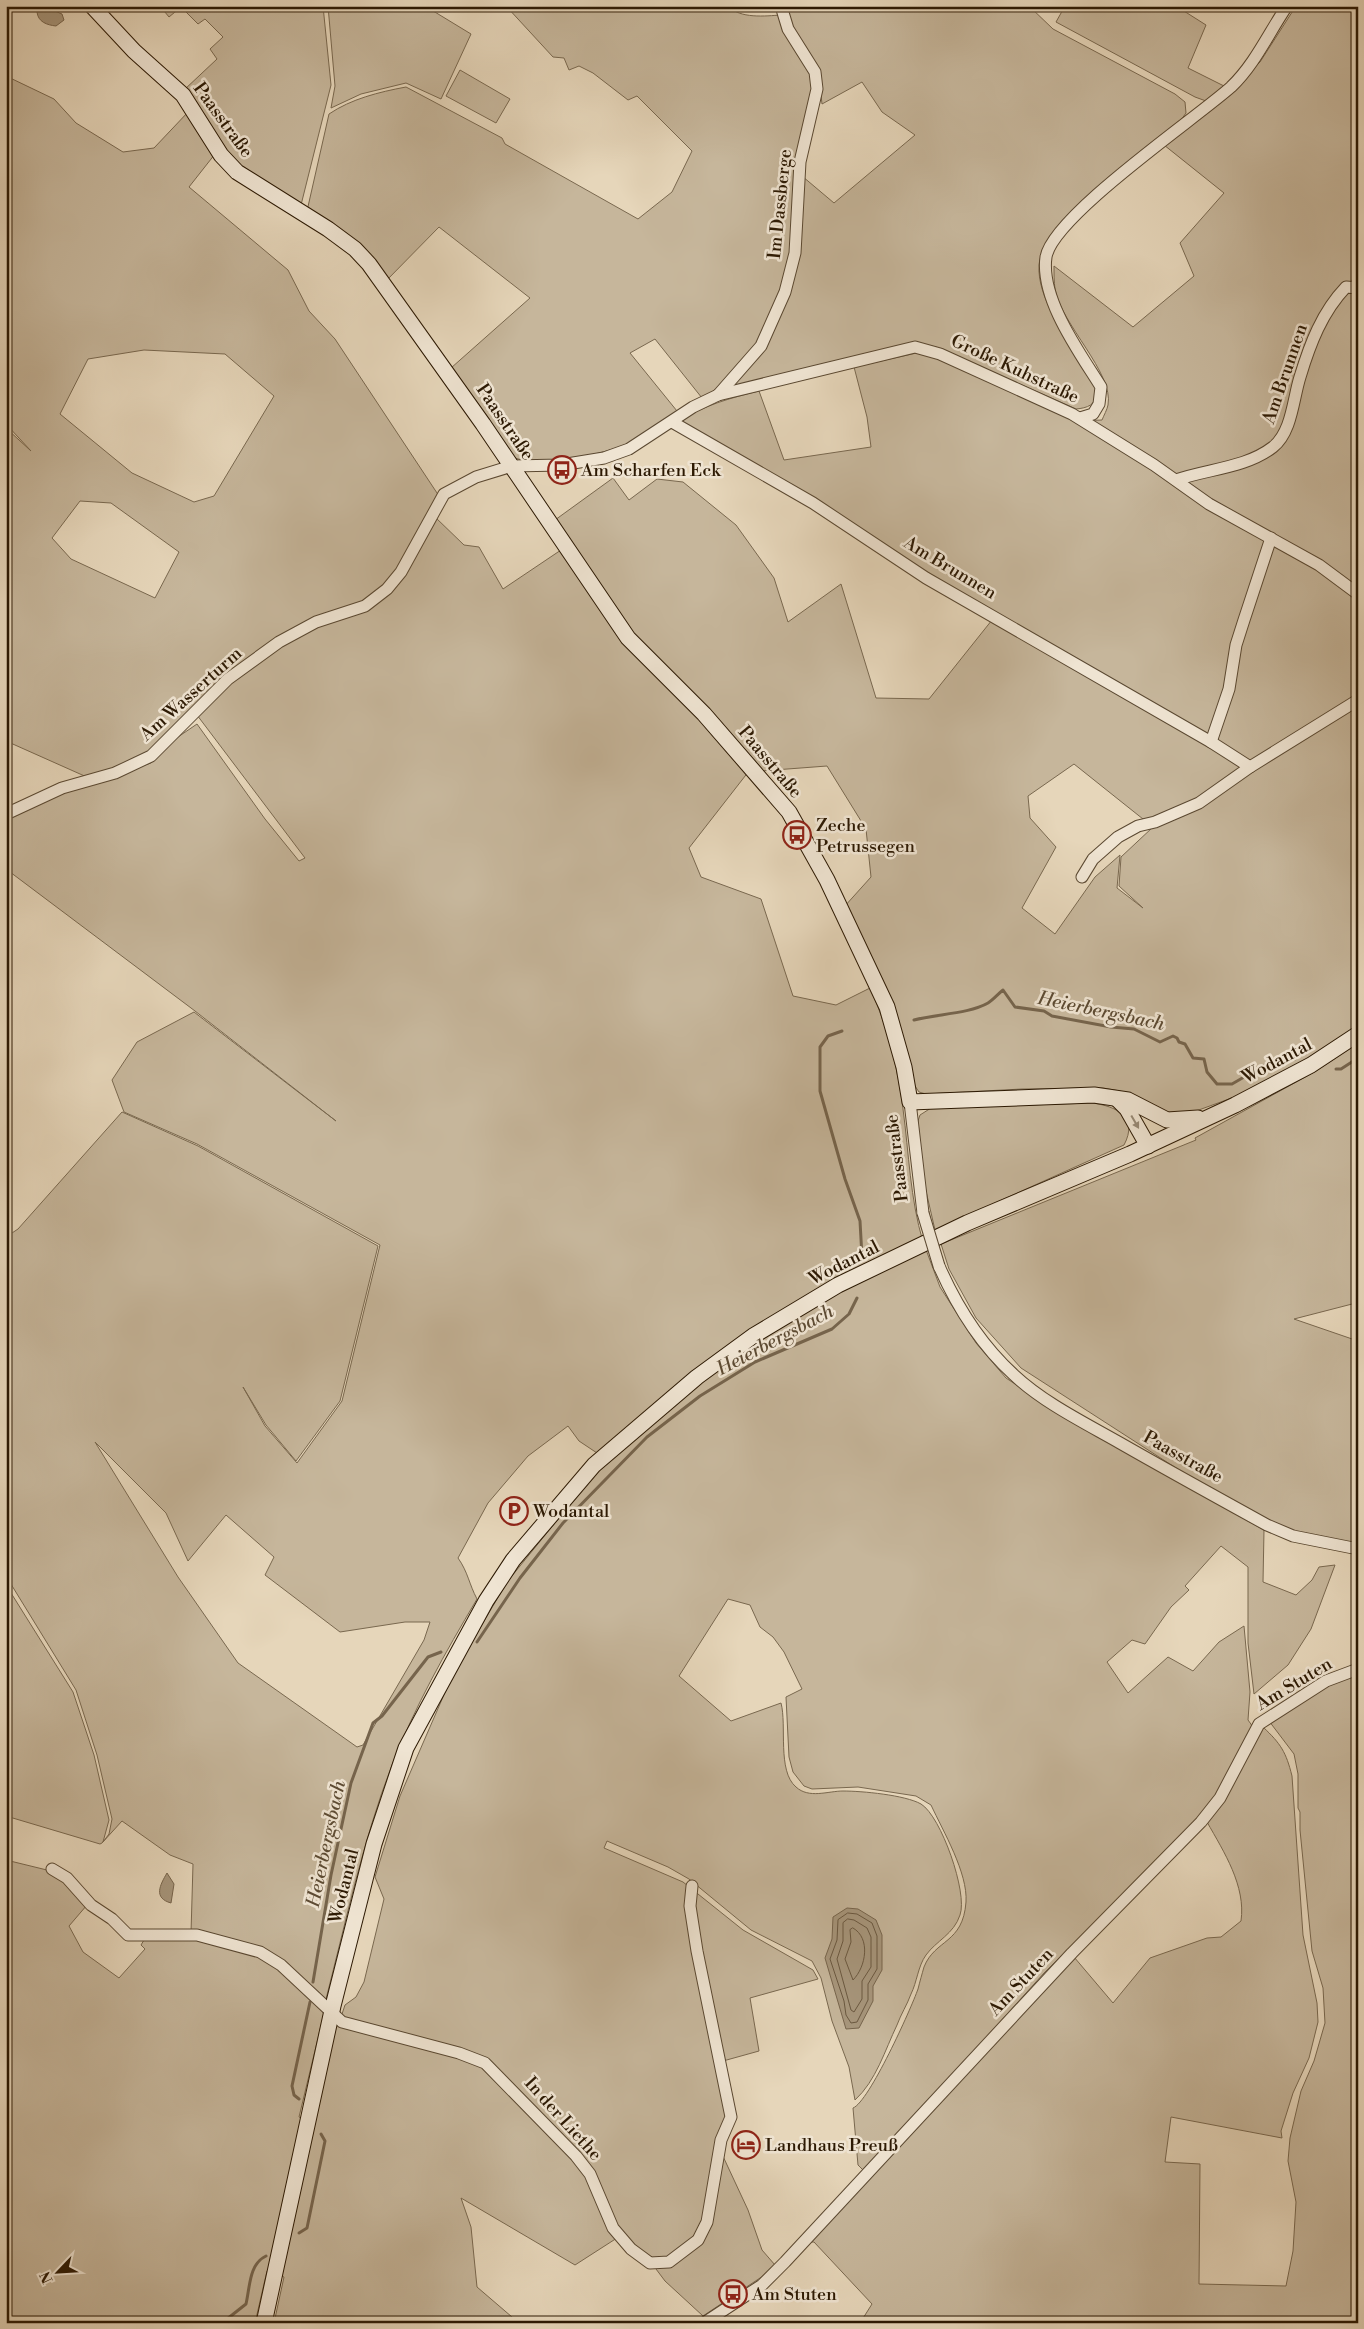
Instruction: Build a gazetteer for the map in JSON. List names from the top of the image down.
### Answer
{
  "streets": {
    "main road": ["Paasstraße", "Wodantal"],
    "street": [
      "Im Dassberge",
      "Große Kuhstraße",
      "Am Brunnen",
      "Am Wasserturm",
      "Am Stuten",
      "In der Liethe"
    ]
  },
  "crossings": [
    ["Paasstraße", "Große Kuhstraße"],
    ["Paasstraße", "Am Wasserturm"],
    ["Paasstraße", "Wodantal"],
    ["Im Dassberge", "Große Kuhstraße"],
    ["Große Kuhstraße", "Am Brunnen"],
    ["Große Kuhstraße", "Am Wasserturm"],
    ["Wodantal", "In der Liethe"]
  ],
  "water": ["Heierbergsbach"],
  "places": {
    "bus stop": ["Am Scharfen Eck", "Zeche Petrussegen", "Am Stuten"],
    "parking": ["Wodantal"],
    "hotel": ["Landhaus Preuß"]
  },
  "north": "bottom left"
}
